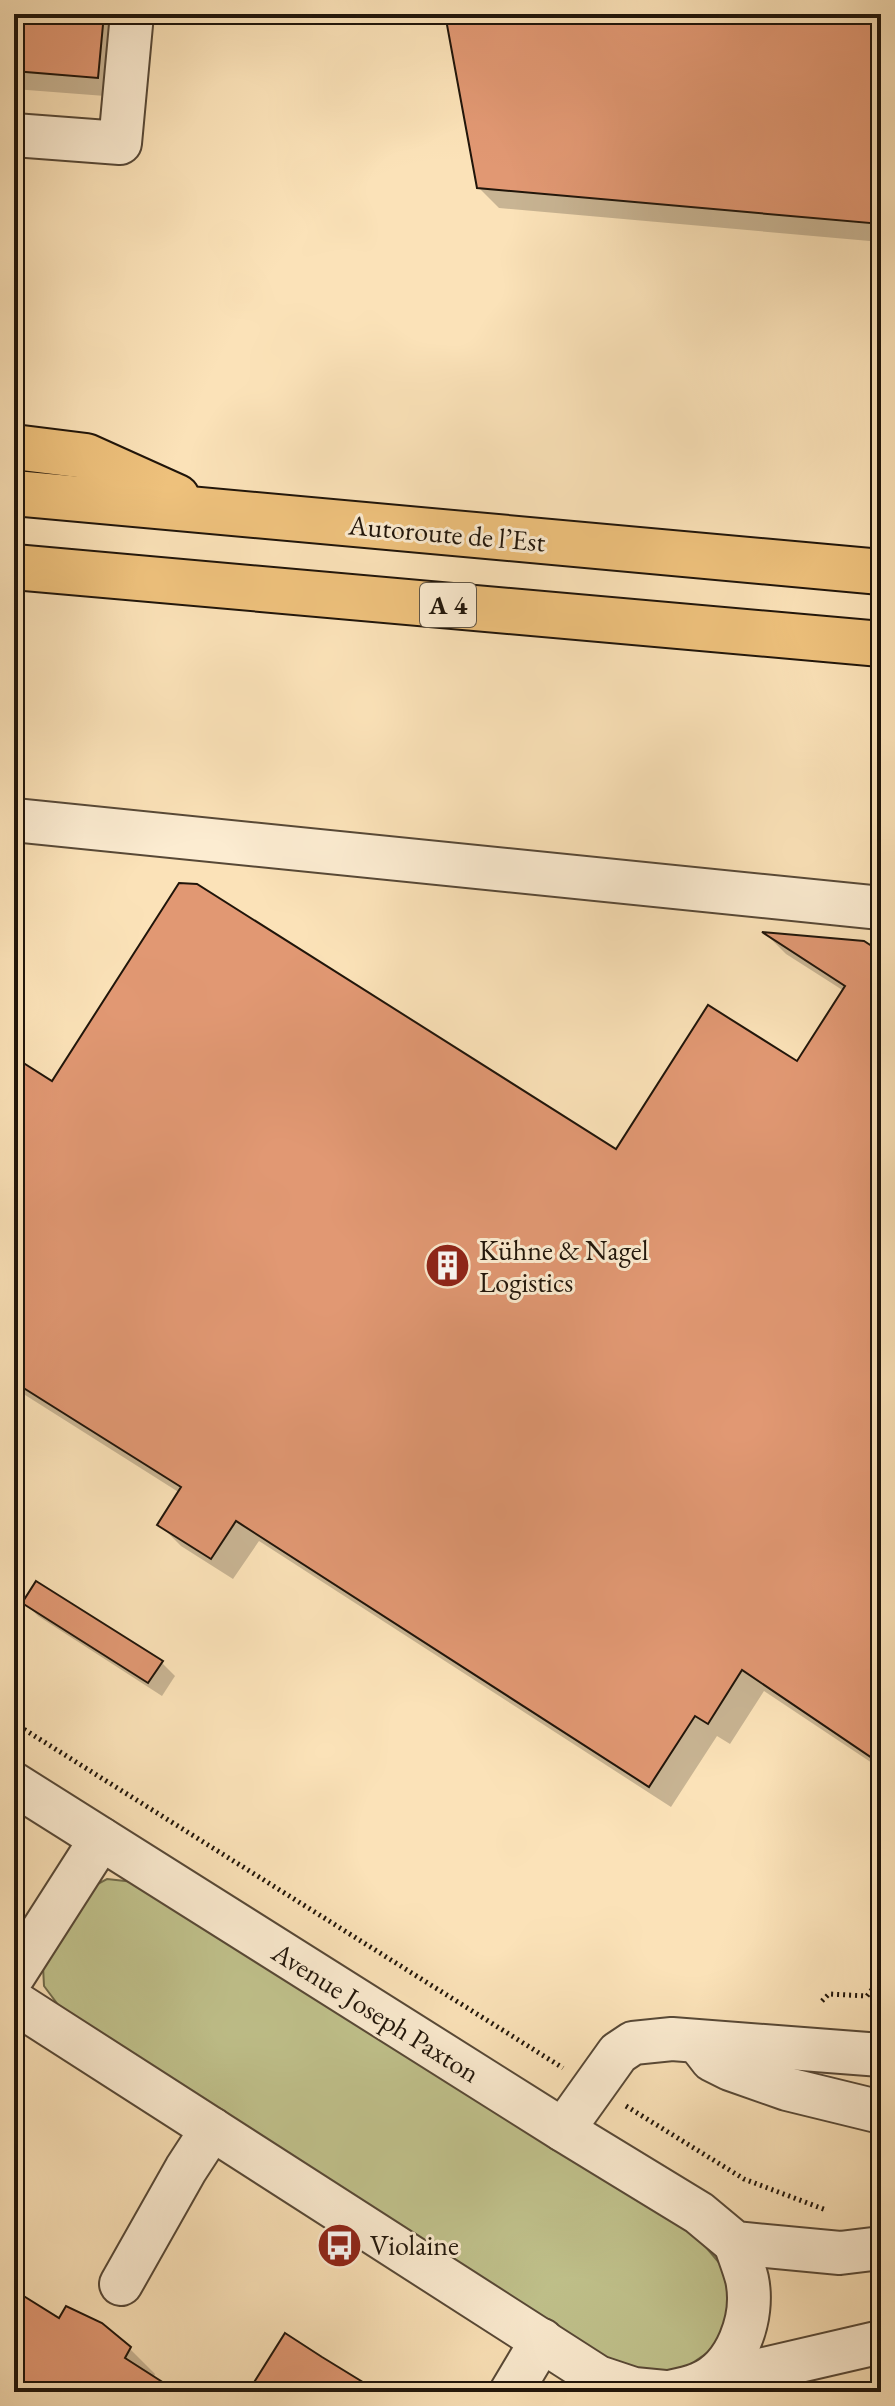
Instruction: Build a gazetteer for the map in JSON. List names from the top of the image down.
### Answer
{
  "streets": {
    "highway": ["Autoroute de l’Est", "A 4"],
    "street": ["Avenue Joseph Paxton"]
  },
  "places": {
    "building": ["Kühne & Nagel Logistics"],
    "bus stop": ["Violaine"]
  }
}
